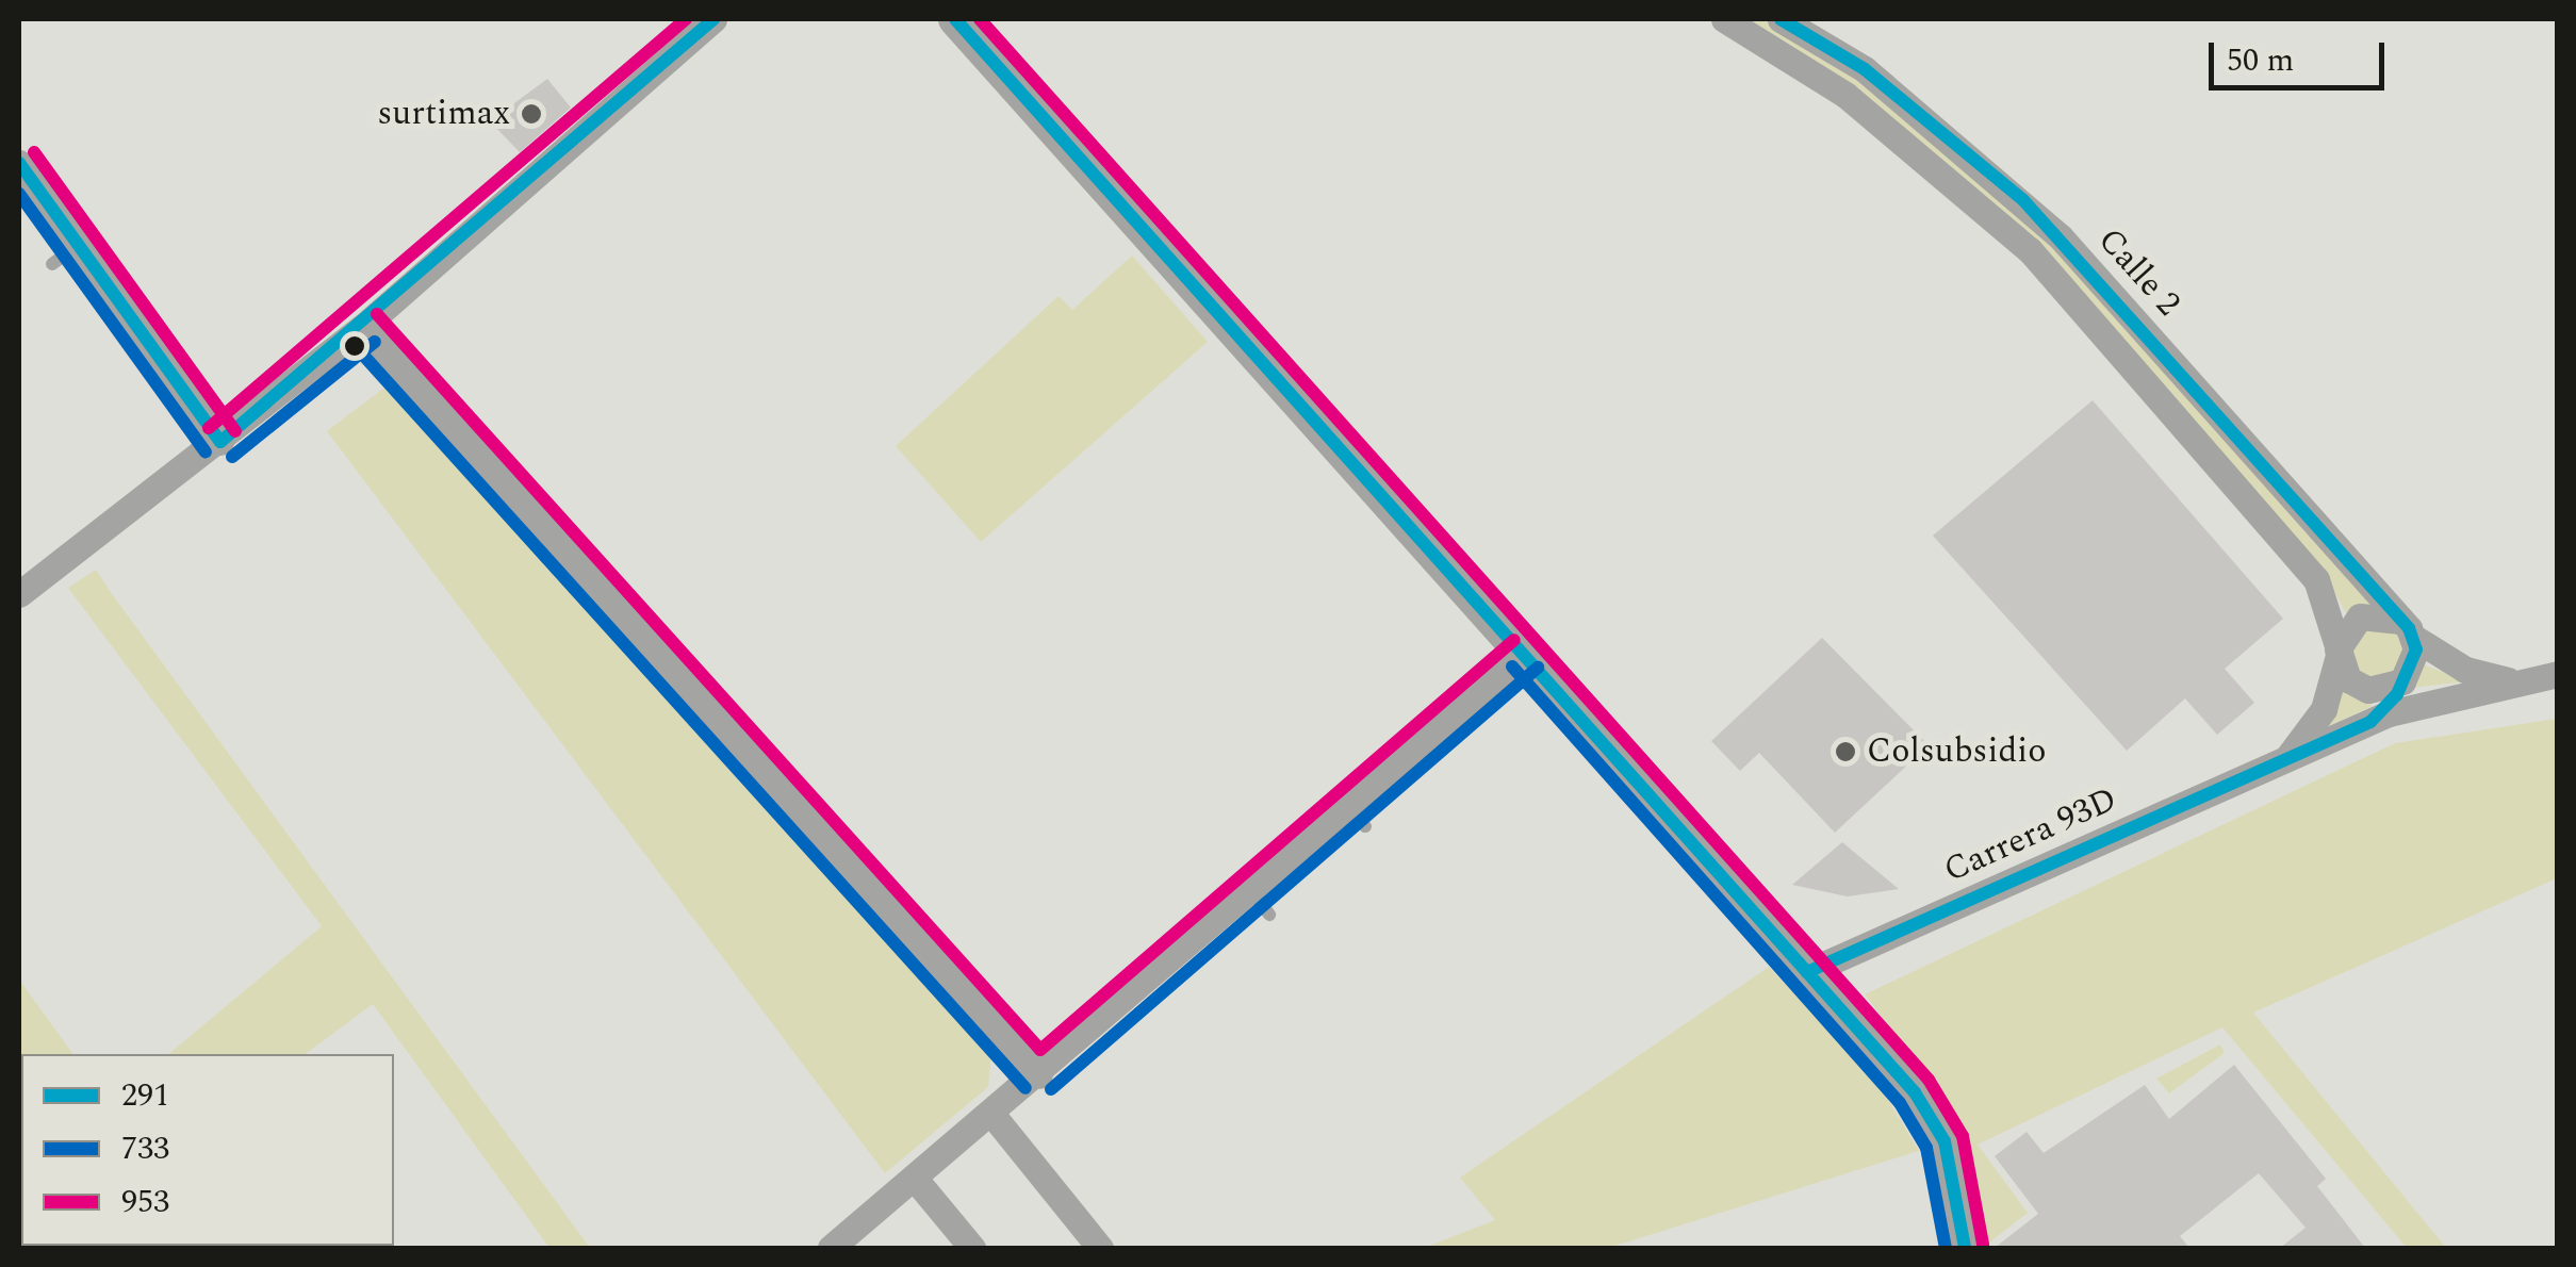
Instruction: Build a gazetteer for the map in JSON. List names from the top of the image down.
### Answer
{
  "streets": {
    "street": ["Calle 2", "Carrera 93D"]
  },
  "crossings": [
    ["Calle 2", "Carrera 93D"]
  ],
  "places": ["surtimax", "Colsubsidio"],
  "lines": ["transit line 291", "transit line 953", "transit line 733"],
  "legend": ["291", "733", "953"],
  "scale_bar": "50 m"
}
